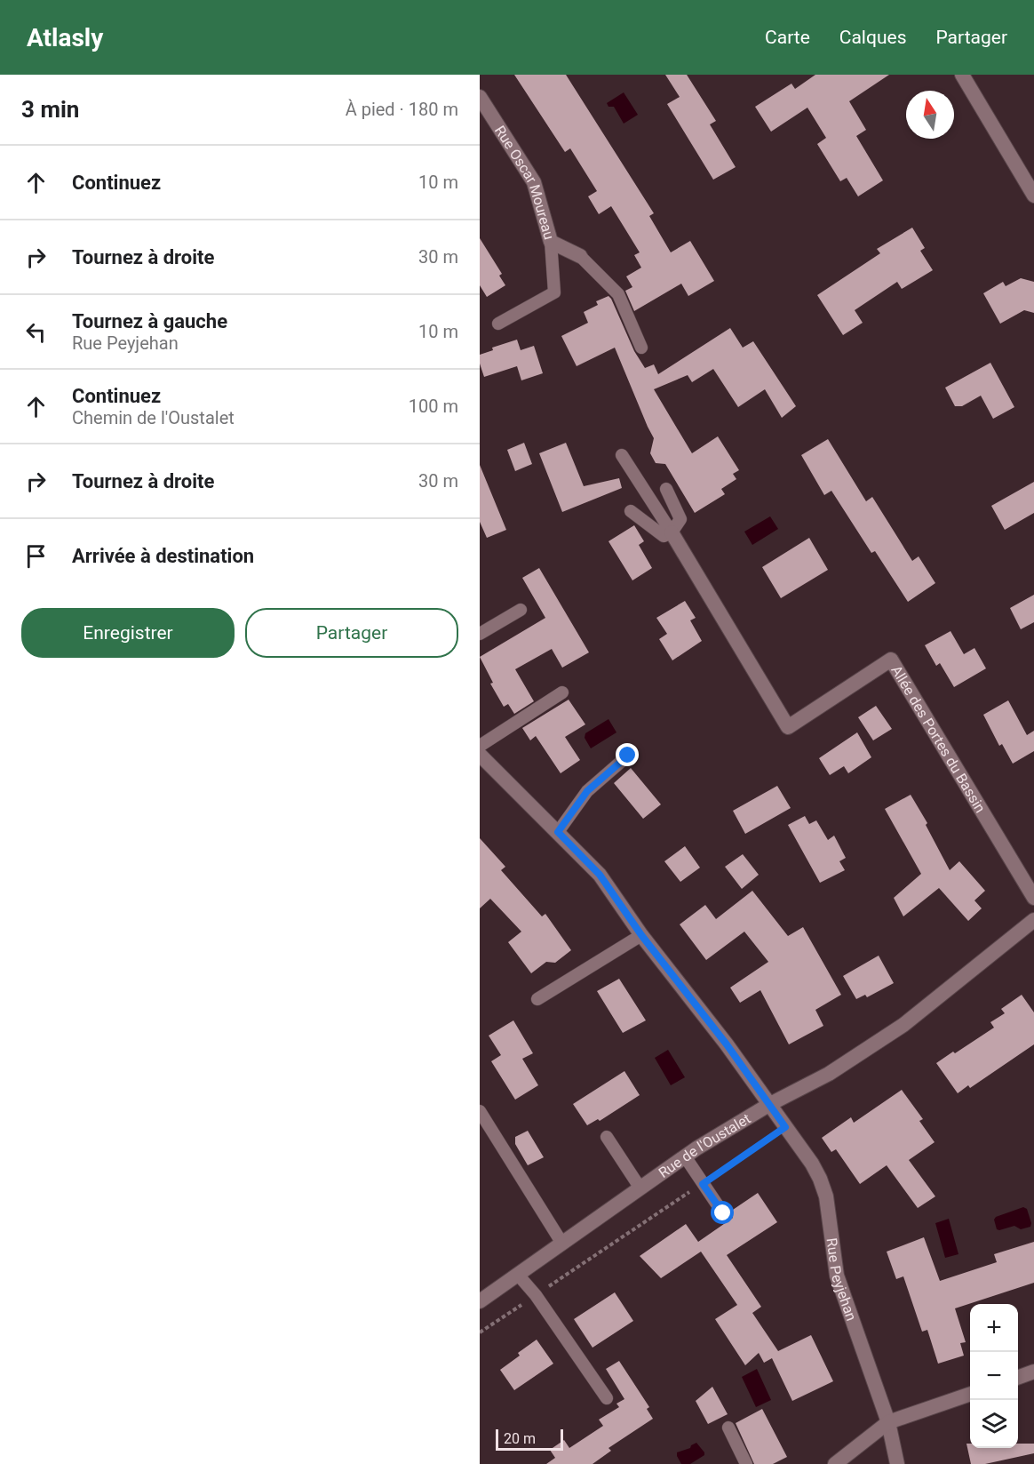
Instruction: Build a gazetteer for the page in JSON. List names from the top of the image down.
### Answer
{
  "streets": {
    "street": [
      "Rue Oscar Moureau",
      "Allée des Portes du Bassin",
      "Rue de l'Oustalet",
      "Rue Peyjehan"
    ]
  },
  "crossings": [
    ["Rue de l'Oustalet", "Rue Peyjehan"]
  ],
  "scale_bar": "20 m",
  "north": "top",
  "page": {
    "header": "Atlasly",
    "nav": ["Carte", "Calques", "Partager"],
    "heading": ["3 min", "À pied · 180 m"],
    "list": [
      ["Continuez", "10 m"],
      ["Tournez à droite", "30 m"],
      ["Tournez à gauche", "Rue Peyjehan", "10 m"],
      ["Continuez", "Chemin de l'Oustalet", "100 m"],
      ["Tournez à droite", "30 m"],
      "Arrivée à destination"
    ],
    "buttons": ["Enregistrer", "Partager"],
    "map_buttons": ["+", "−"],
    "scale": "20 m"
  }
}
